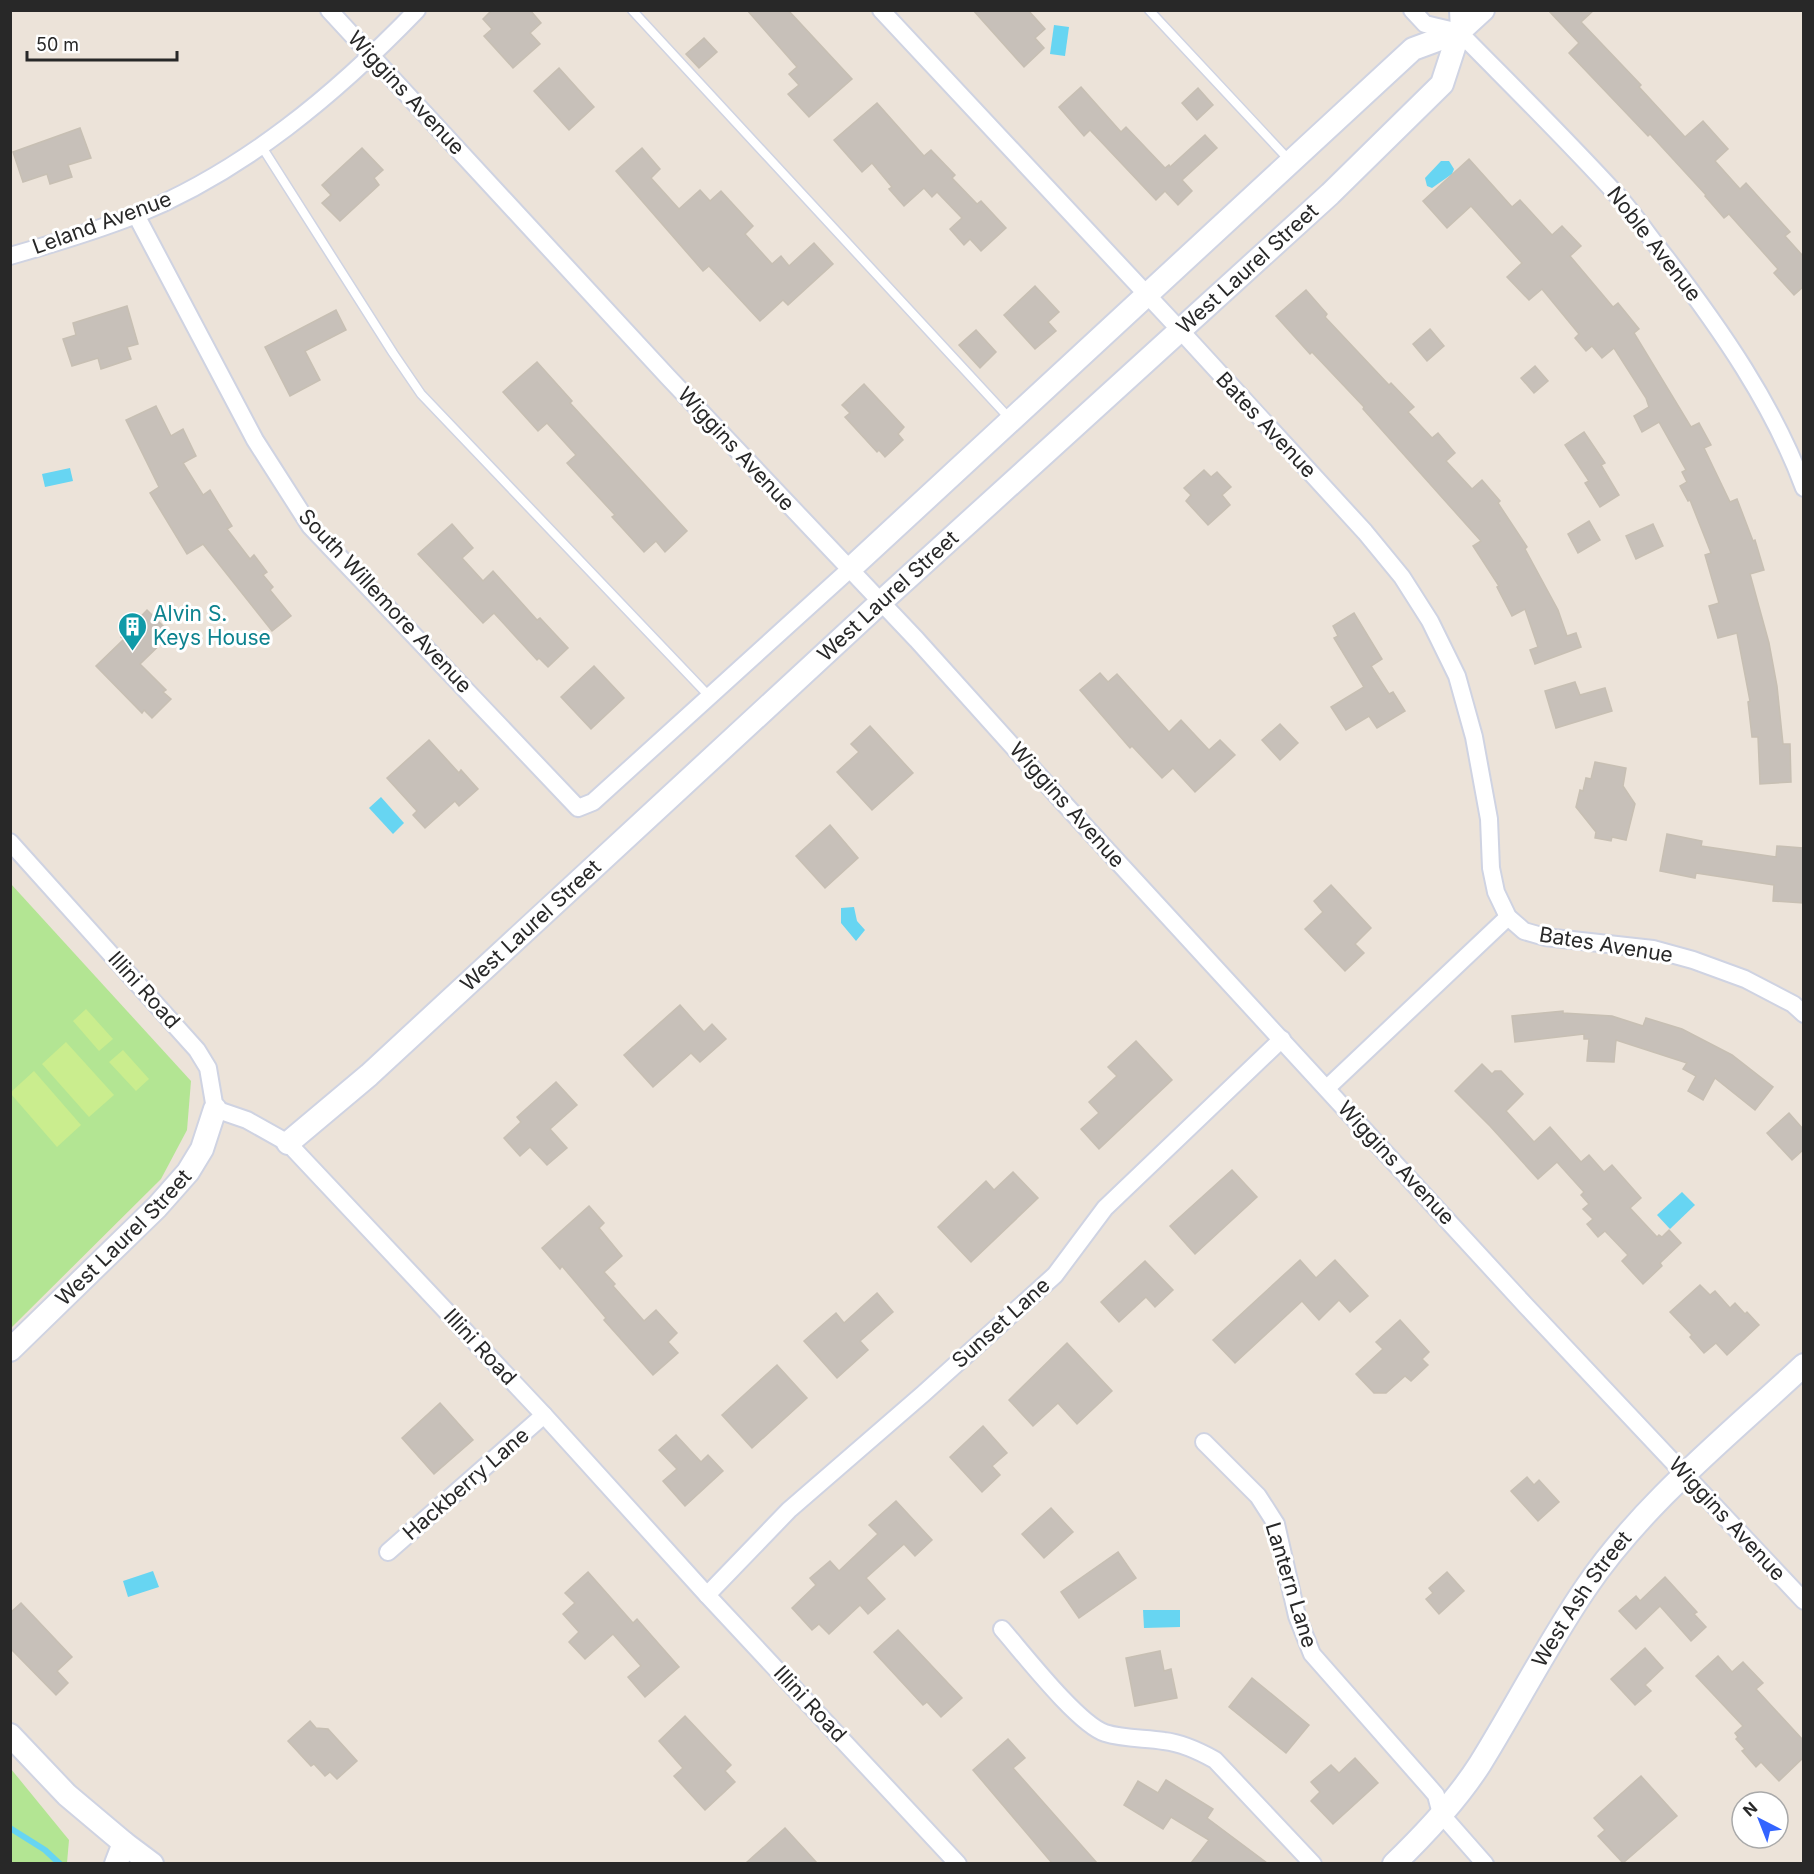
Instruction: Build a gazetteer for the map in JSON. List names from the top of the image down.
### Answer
{
  "streets": {
    "street": [
      "Wiggins Avenue",
      "Leland Avenue",
      "Noble Avenue",
      "West Laurel Street",
      "Bates Avenue",
      "South Willemore Avenue",
      "Illini Road",
      "Sunset Lane",
      "Hackberry Lane",
      "Lantern Lane",
      "West Ash Street"
    ]
  },
  "crossings": [
    ["Wiggins Avenue", "Leland Avenue"],
    ["Wiggins Avenue", "West Laurel Street"],
    ["Wiggins Avenue", "Sunset Lane"],
    ["Wiggins Avenue", "West Ash Street"],
    ["Leland Avenue", "South Willemore Avenue"],
    ["Noble Avenue", "West Laurel Street"],
    ["West Laurel Street", "Bates Avenue"],
    ["West Laurel Street", "South Willemore Avenue"],
    ["West Laurel Street", "Illini Road"],
    ["Illini Road", "Sunset Lane"],
    ["Illini Road", "Hackberry Lane"],
    ["Lantern Lane", "West Ash Street"]
  ],
  "places": {
    "building": ["Alvin S. Keys House"]
  },
  "scale_bar": "50 m",
  "north": "top left"
}
